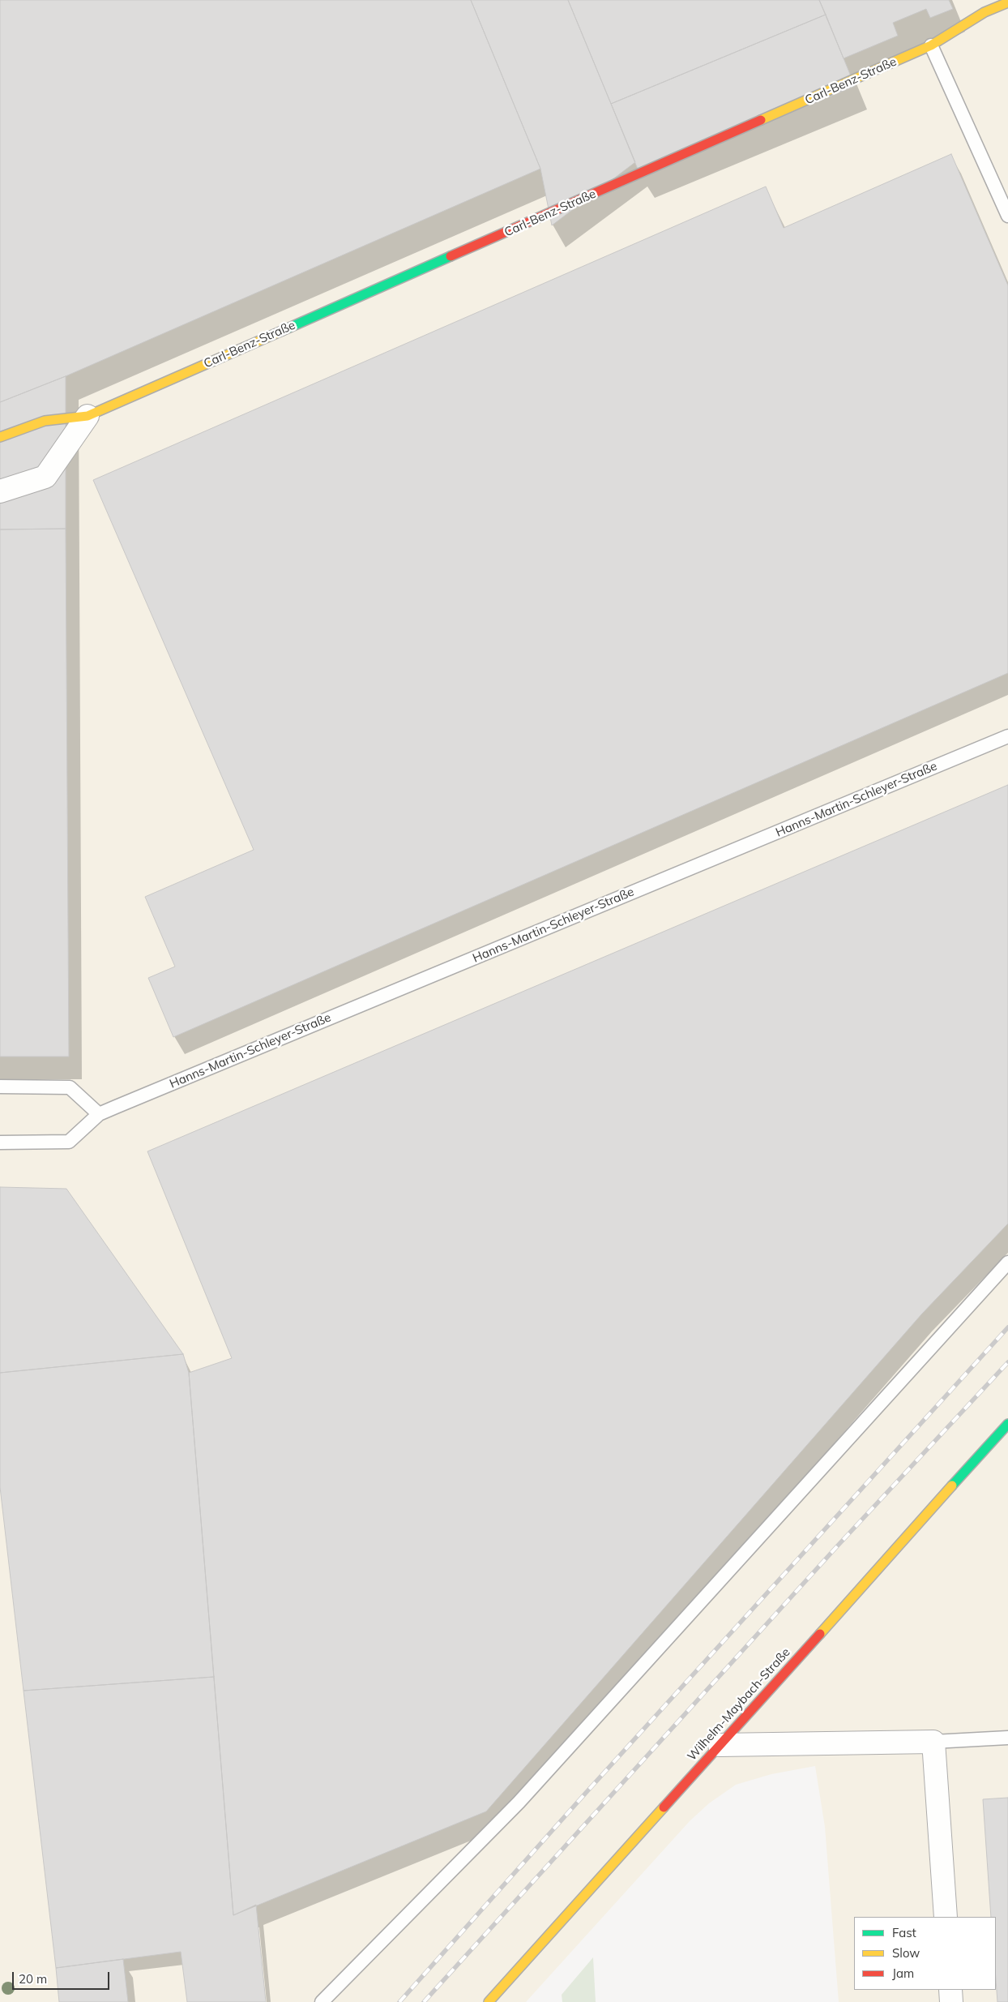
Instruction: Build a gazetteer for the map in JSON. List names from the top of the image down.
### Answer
{
  "streets": {
    "street": ["Carl-Benz-Straße", "Wilhelm-Maybach-Straße"],
    "lane": ["Hanns-Martin-Schleyer-Straße"]
  },
  "legend": ["Fast", "Slow", "Jam"],
  "scale_bar": "20 m"
}
